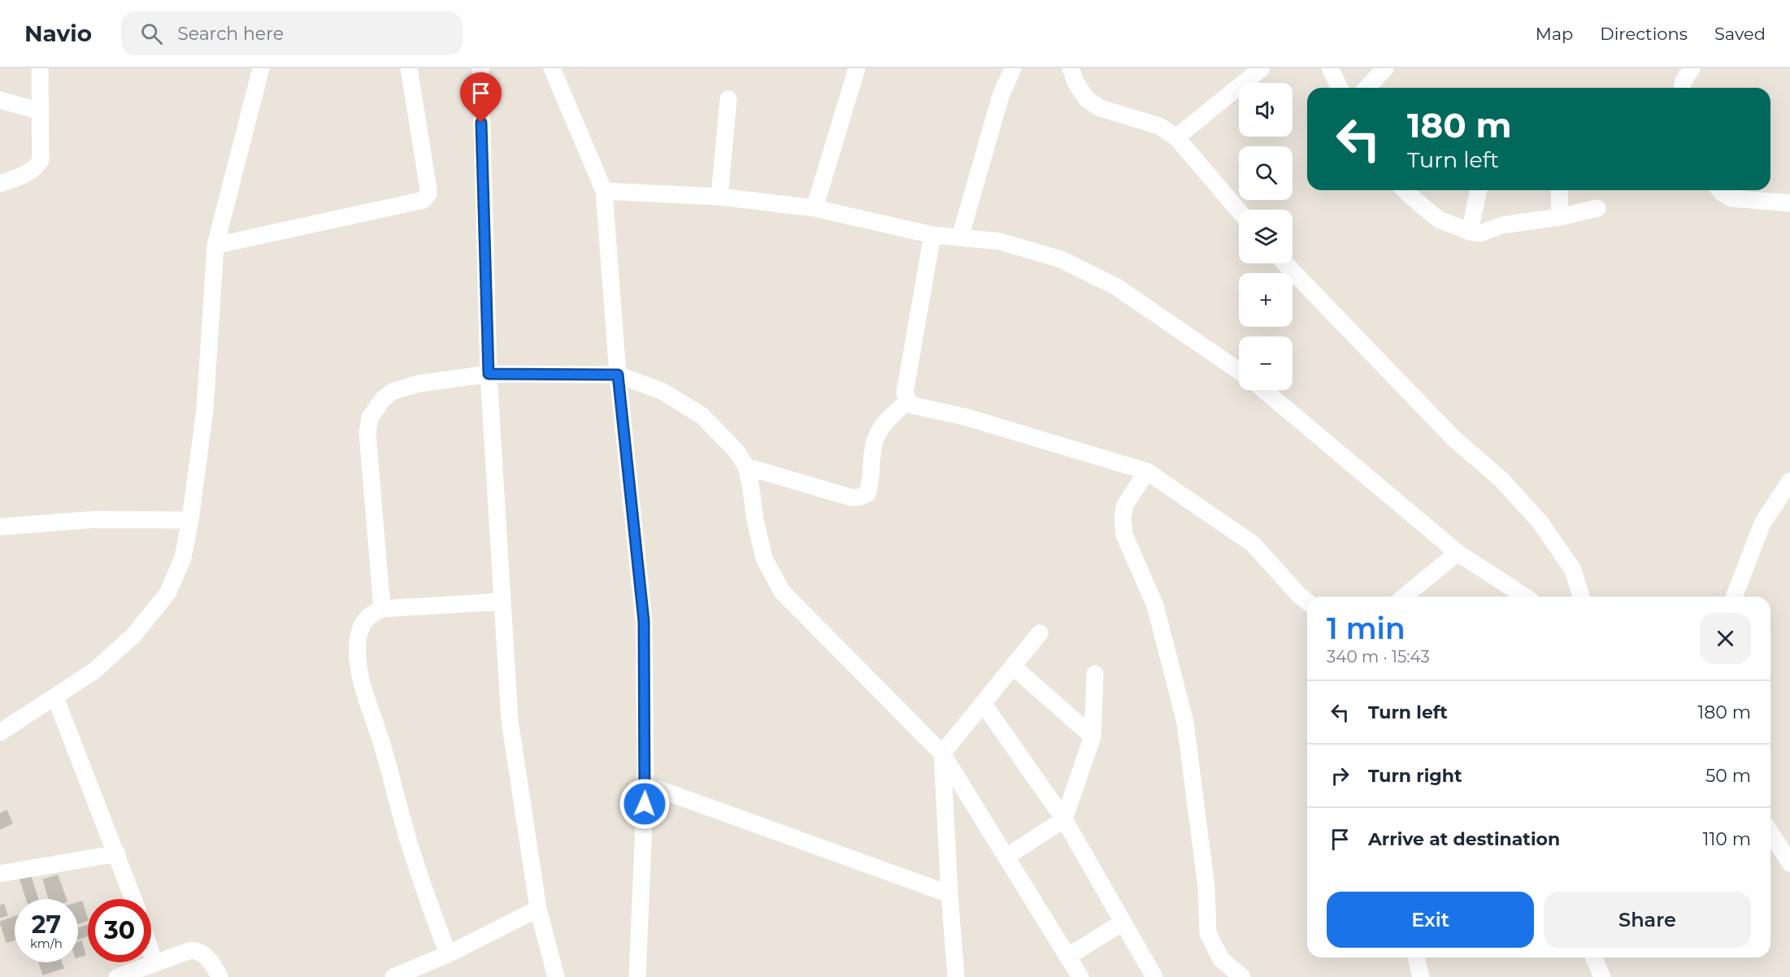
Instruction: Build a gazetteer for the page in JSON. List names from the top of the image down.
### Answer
{
  "page": {
    "header": "Navio",
    "search": "Search here",
    "nav": ["Map", "Directions", "Saved"],
    "map_buttons": ["+", "−"],
    "turn": ["180 m", "Turn left"],
    "heading": ["1 min", "340 m · 15:43"],
    "list": [
      {
        "name": "Turn left",
        "value": "180 m"
      },
      {
        "name": "Turn right",
        "value": "50 m"
      },
      {
        "name": "Arrive at destination",
        "value": "110 m"
      }
    ],
    "buttons": ["Exit", "Share"],
    "speed": "27 km/h",
    "limit": "30"
  }
}
